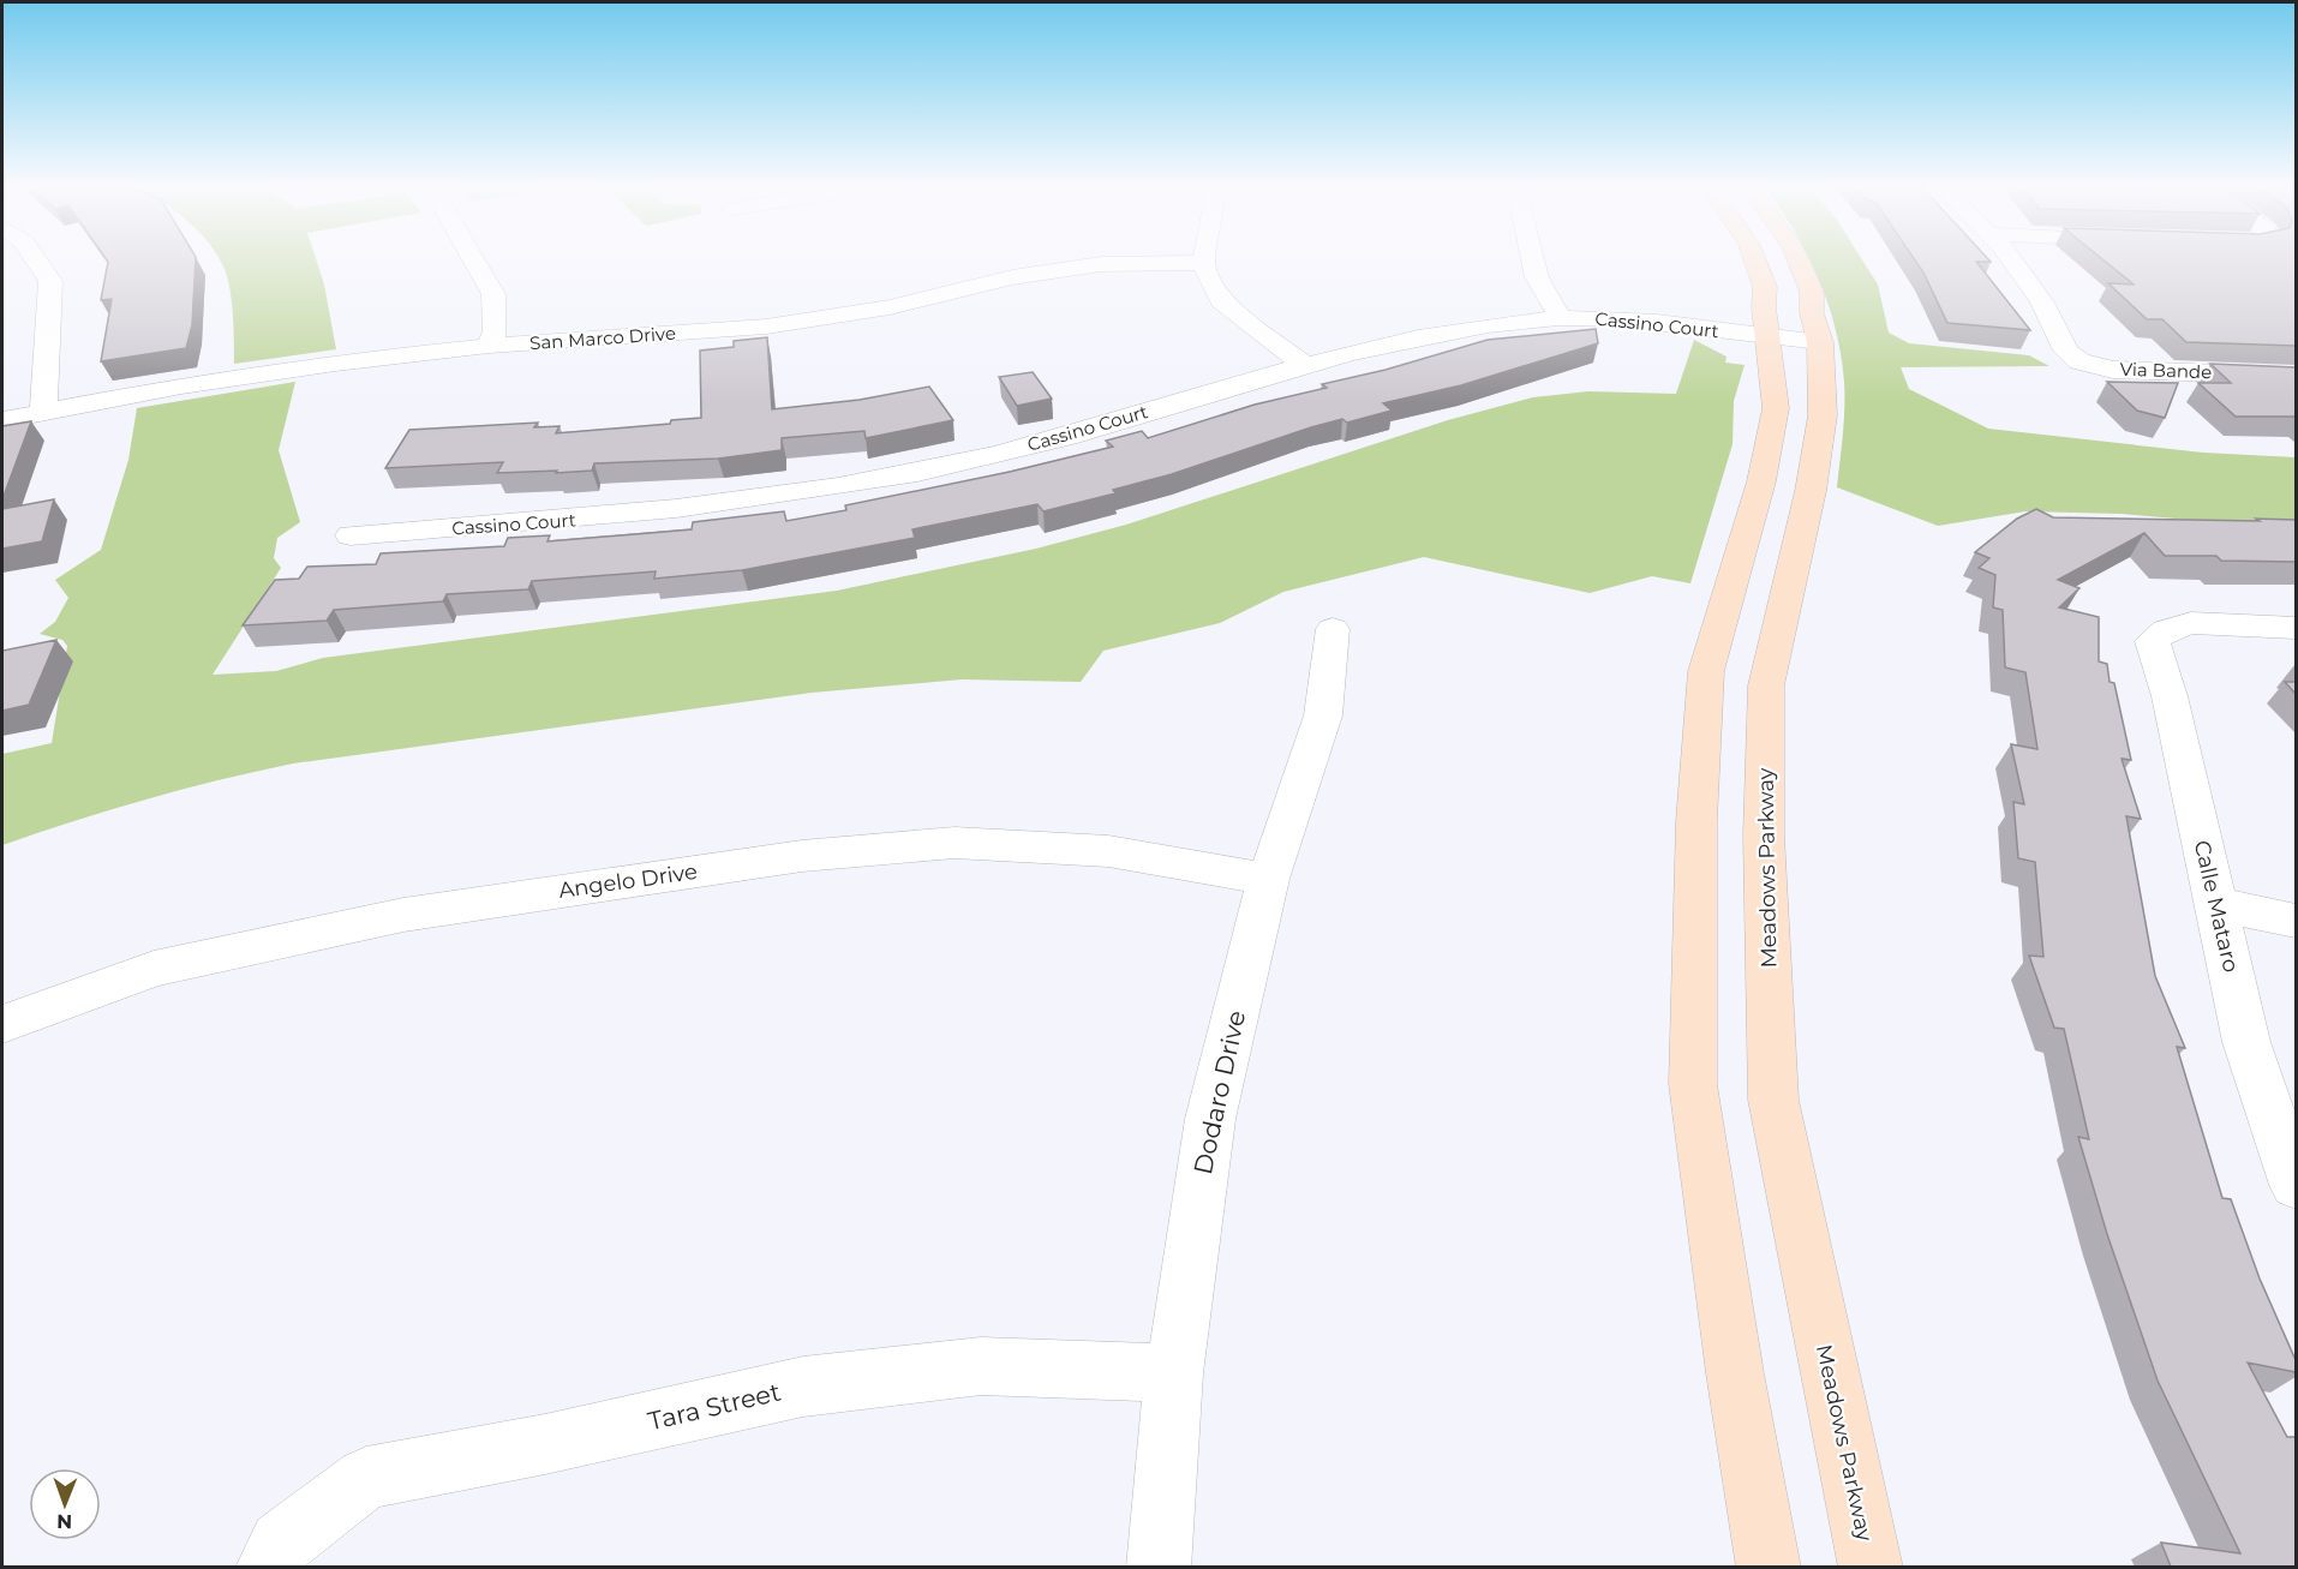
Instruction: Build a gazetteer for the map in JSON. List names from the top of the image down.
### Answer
{
  "streets": {
    "main road": ["Meadows Parkway"],
    "street": [
      "Cassino Court",
      "San Marco Drive",
      "Via Bande",
      "Angelo Drive",
      "Calle Mataro",
      "Dodaro Drive",
      "Tara Street"
    ]
  },
  "crossings": [
    ["Cassino Court", "Meadows Parkway"],
    ["Angelo Drive", "Dodaro Drive"],
    ["Dodaro Drive", "Tara Street"]
  ],
  "north": "bottom"
}
